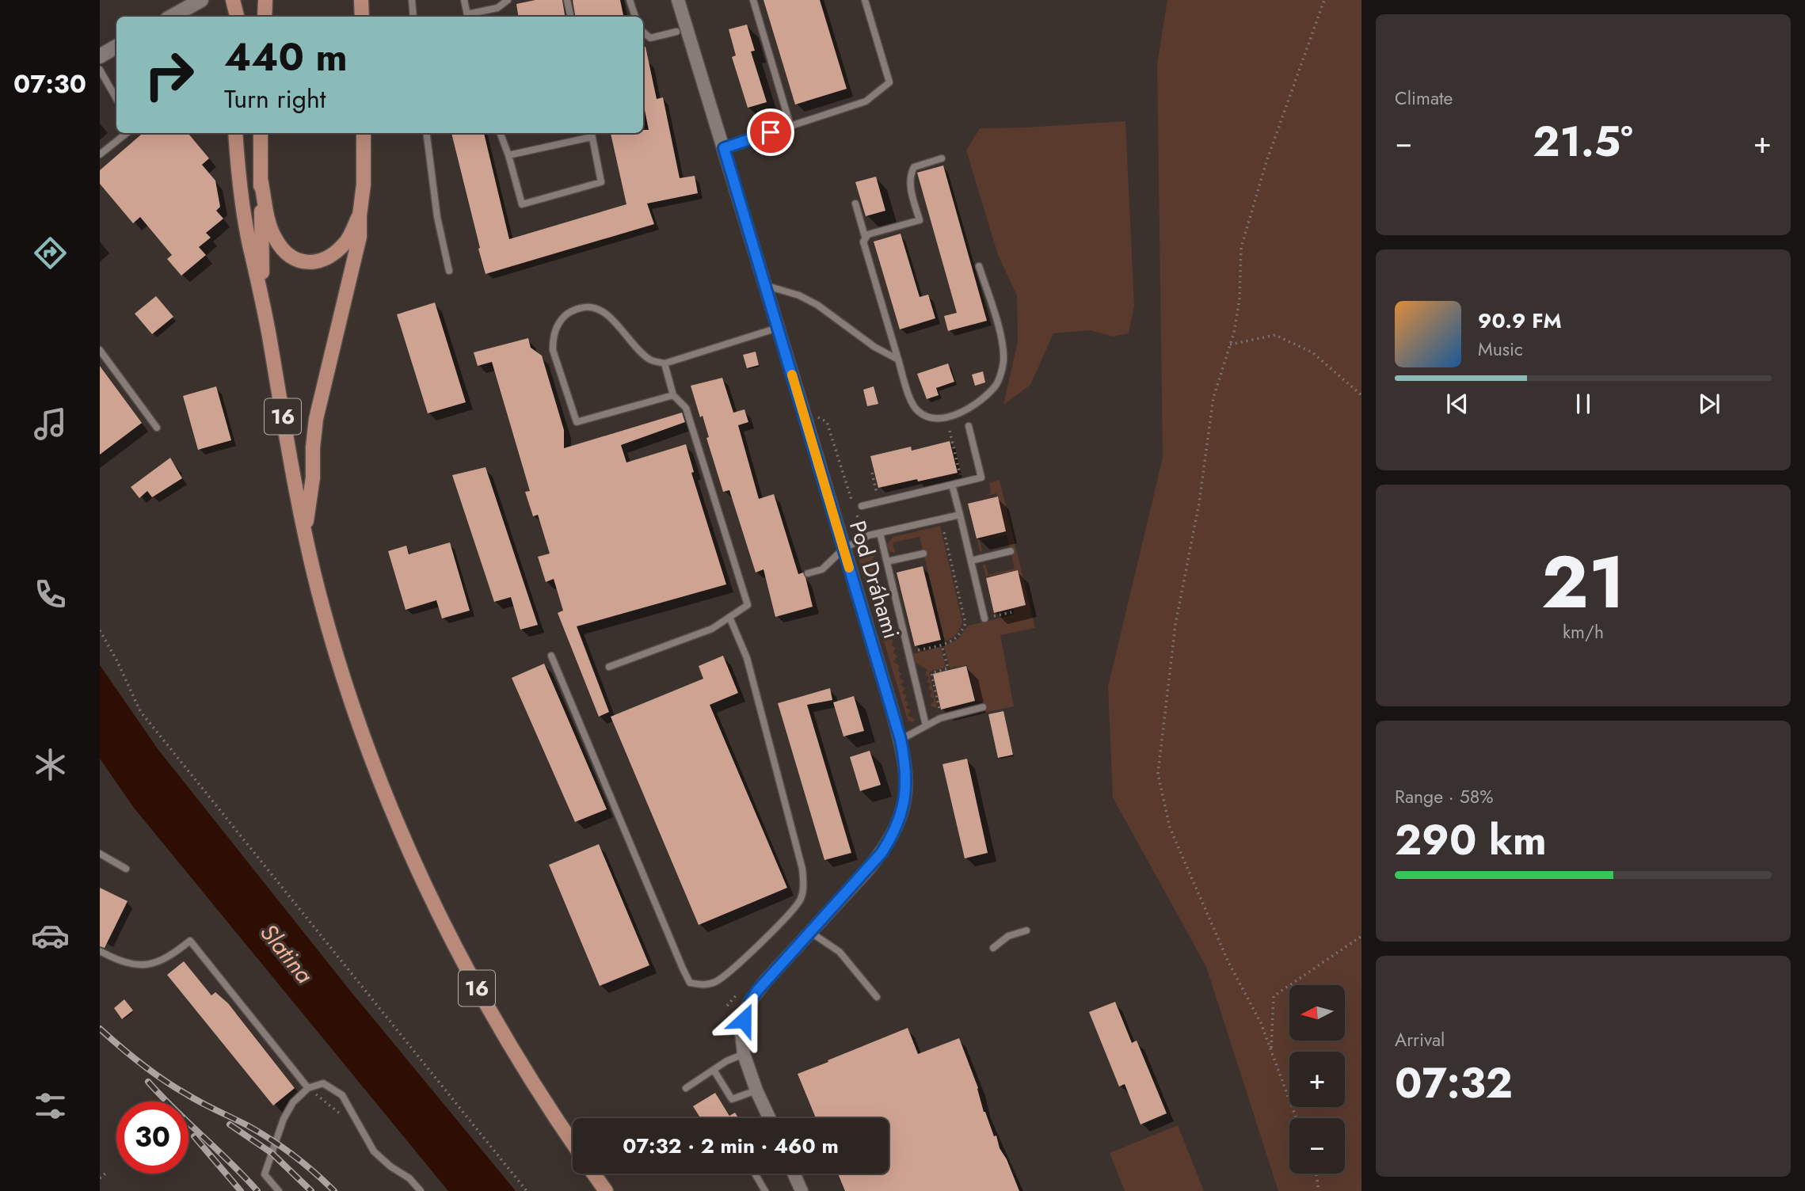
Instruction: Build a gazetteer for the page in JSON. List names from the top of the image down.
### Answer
{
  "streets": {
    "main road": ["16"],
    "street": ["Pod Dráhami"]
  },
  "water": ["Slatina"],
  "north": "left",
  "page": {
    "tabs": "07:30",
    "tile": [
      "Climate",
      ["21", "km/h"],
      ["Range · 58%", "290 km"],
      ["Arrival", "07:32"]
    ],
    "turn": ["440 m", "Turn right"],
    "heat": ["−", "21.5°", "+"],
    "song": ["90.9 FM", "Music"],
    "map_buttons": ["+", "−"],
    "limit": "30",
    "trip": "07:32 · 2 min · 460 m"
  }
}
